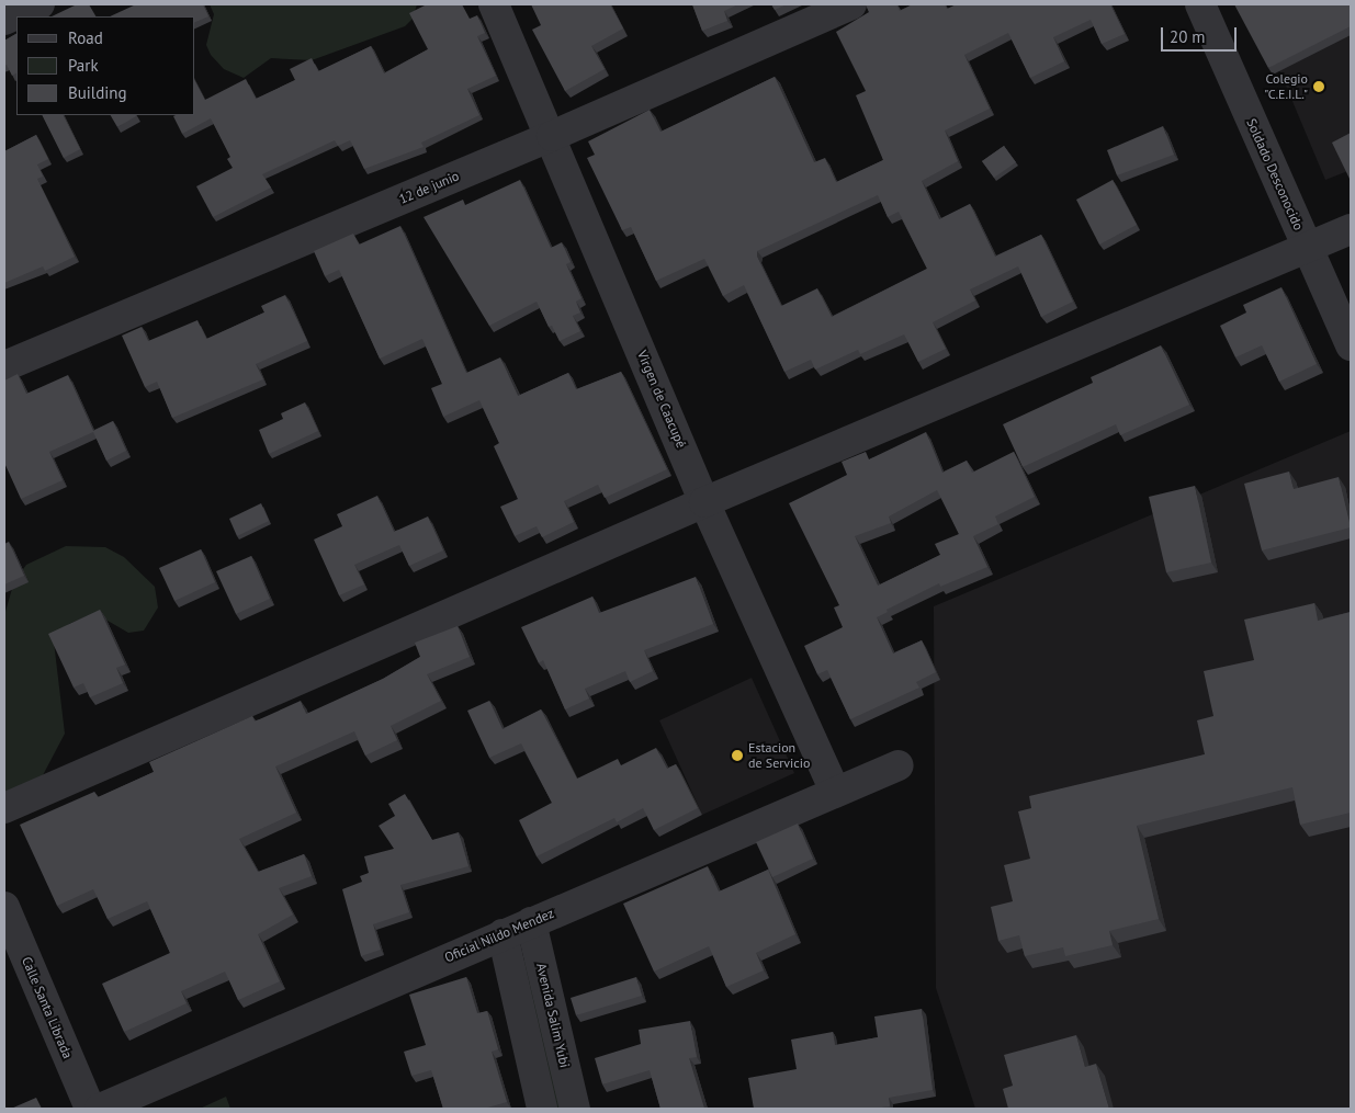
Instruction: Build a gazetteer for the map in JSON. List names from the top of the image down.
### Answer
{
  "streets": {
    "street": [
      "Soldado Desconocido",
      "12 de junio",
      "Virgen de Caacupé",
      "Oficial Nildo Mendez",
      "Calle Santa Librada",
      "Avenida Salim Yubi"
    ]
  },
  "crossings": [
    ["12 de junio", "Virgen de Caacupé"],
    ["Virgen de Caacupé", "Oficial Nildo Mendez"],
    ["Oficial Nildo Mendez", "Avenida Salim Yubi"]
  ],
  "places": ["Colegio \"C.E.I.L.\"", "Estacion de Servicio"],
  "legend": ["Road", "Park", "Building"],
  "scale_bar": "20 m"
}
